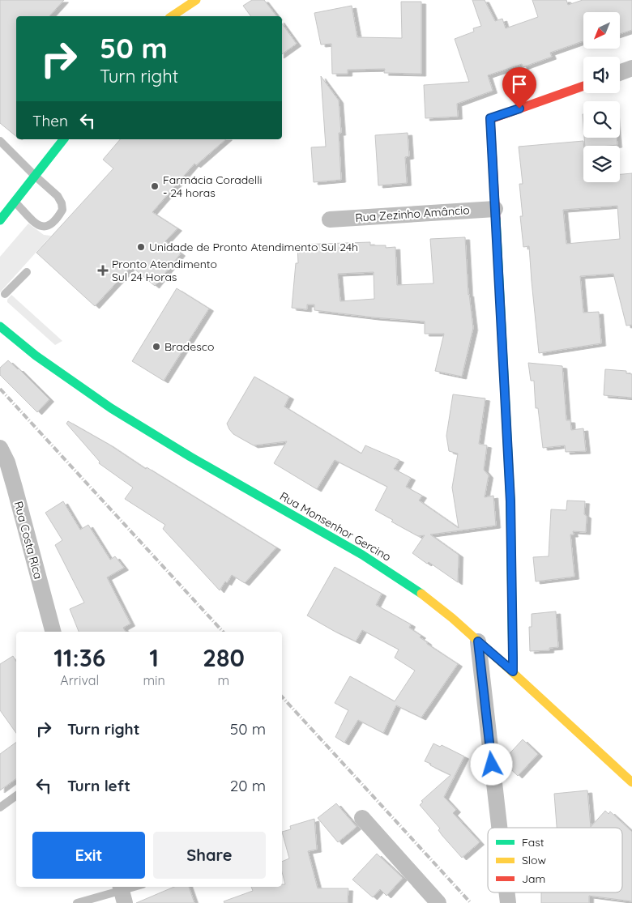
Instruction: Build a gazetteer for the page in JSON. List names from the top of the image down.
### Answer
{
  "streets": {
    "main road": ["Rua Monsenhor Gercino"],
    "street": ["Rua Zezinho Amâncio", "Rua Costa Rica"]
  },
  "places": {
    "other": ["Farmácia Coradelli - 24 horas", "Unidade de Pronto Atendimento Sul 24h", "Bradesco"],
    "health": ["Pronto Atendimento Sul 24 Horas"]
  },
  "legend": ["Fast", "Slow", "Jam"],
  "north": "bottom left",
  "page": {
    "turn": ["50 m", "Turn right"],
    "then": "Then",
    "eta": [
      "11:36",
      "Arrival",
      "1",
      "min",
      "280",
      "m"
    ],
    "list": [
      {
        "name": "Turn right",
        "value": "50 m"
      },
      {
        "name": "Turn left",
        "value": "20 m"
      }
    ],
    "buttons": ["Exit", "Share"]
  }
}
